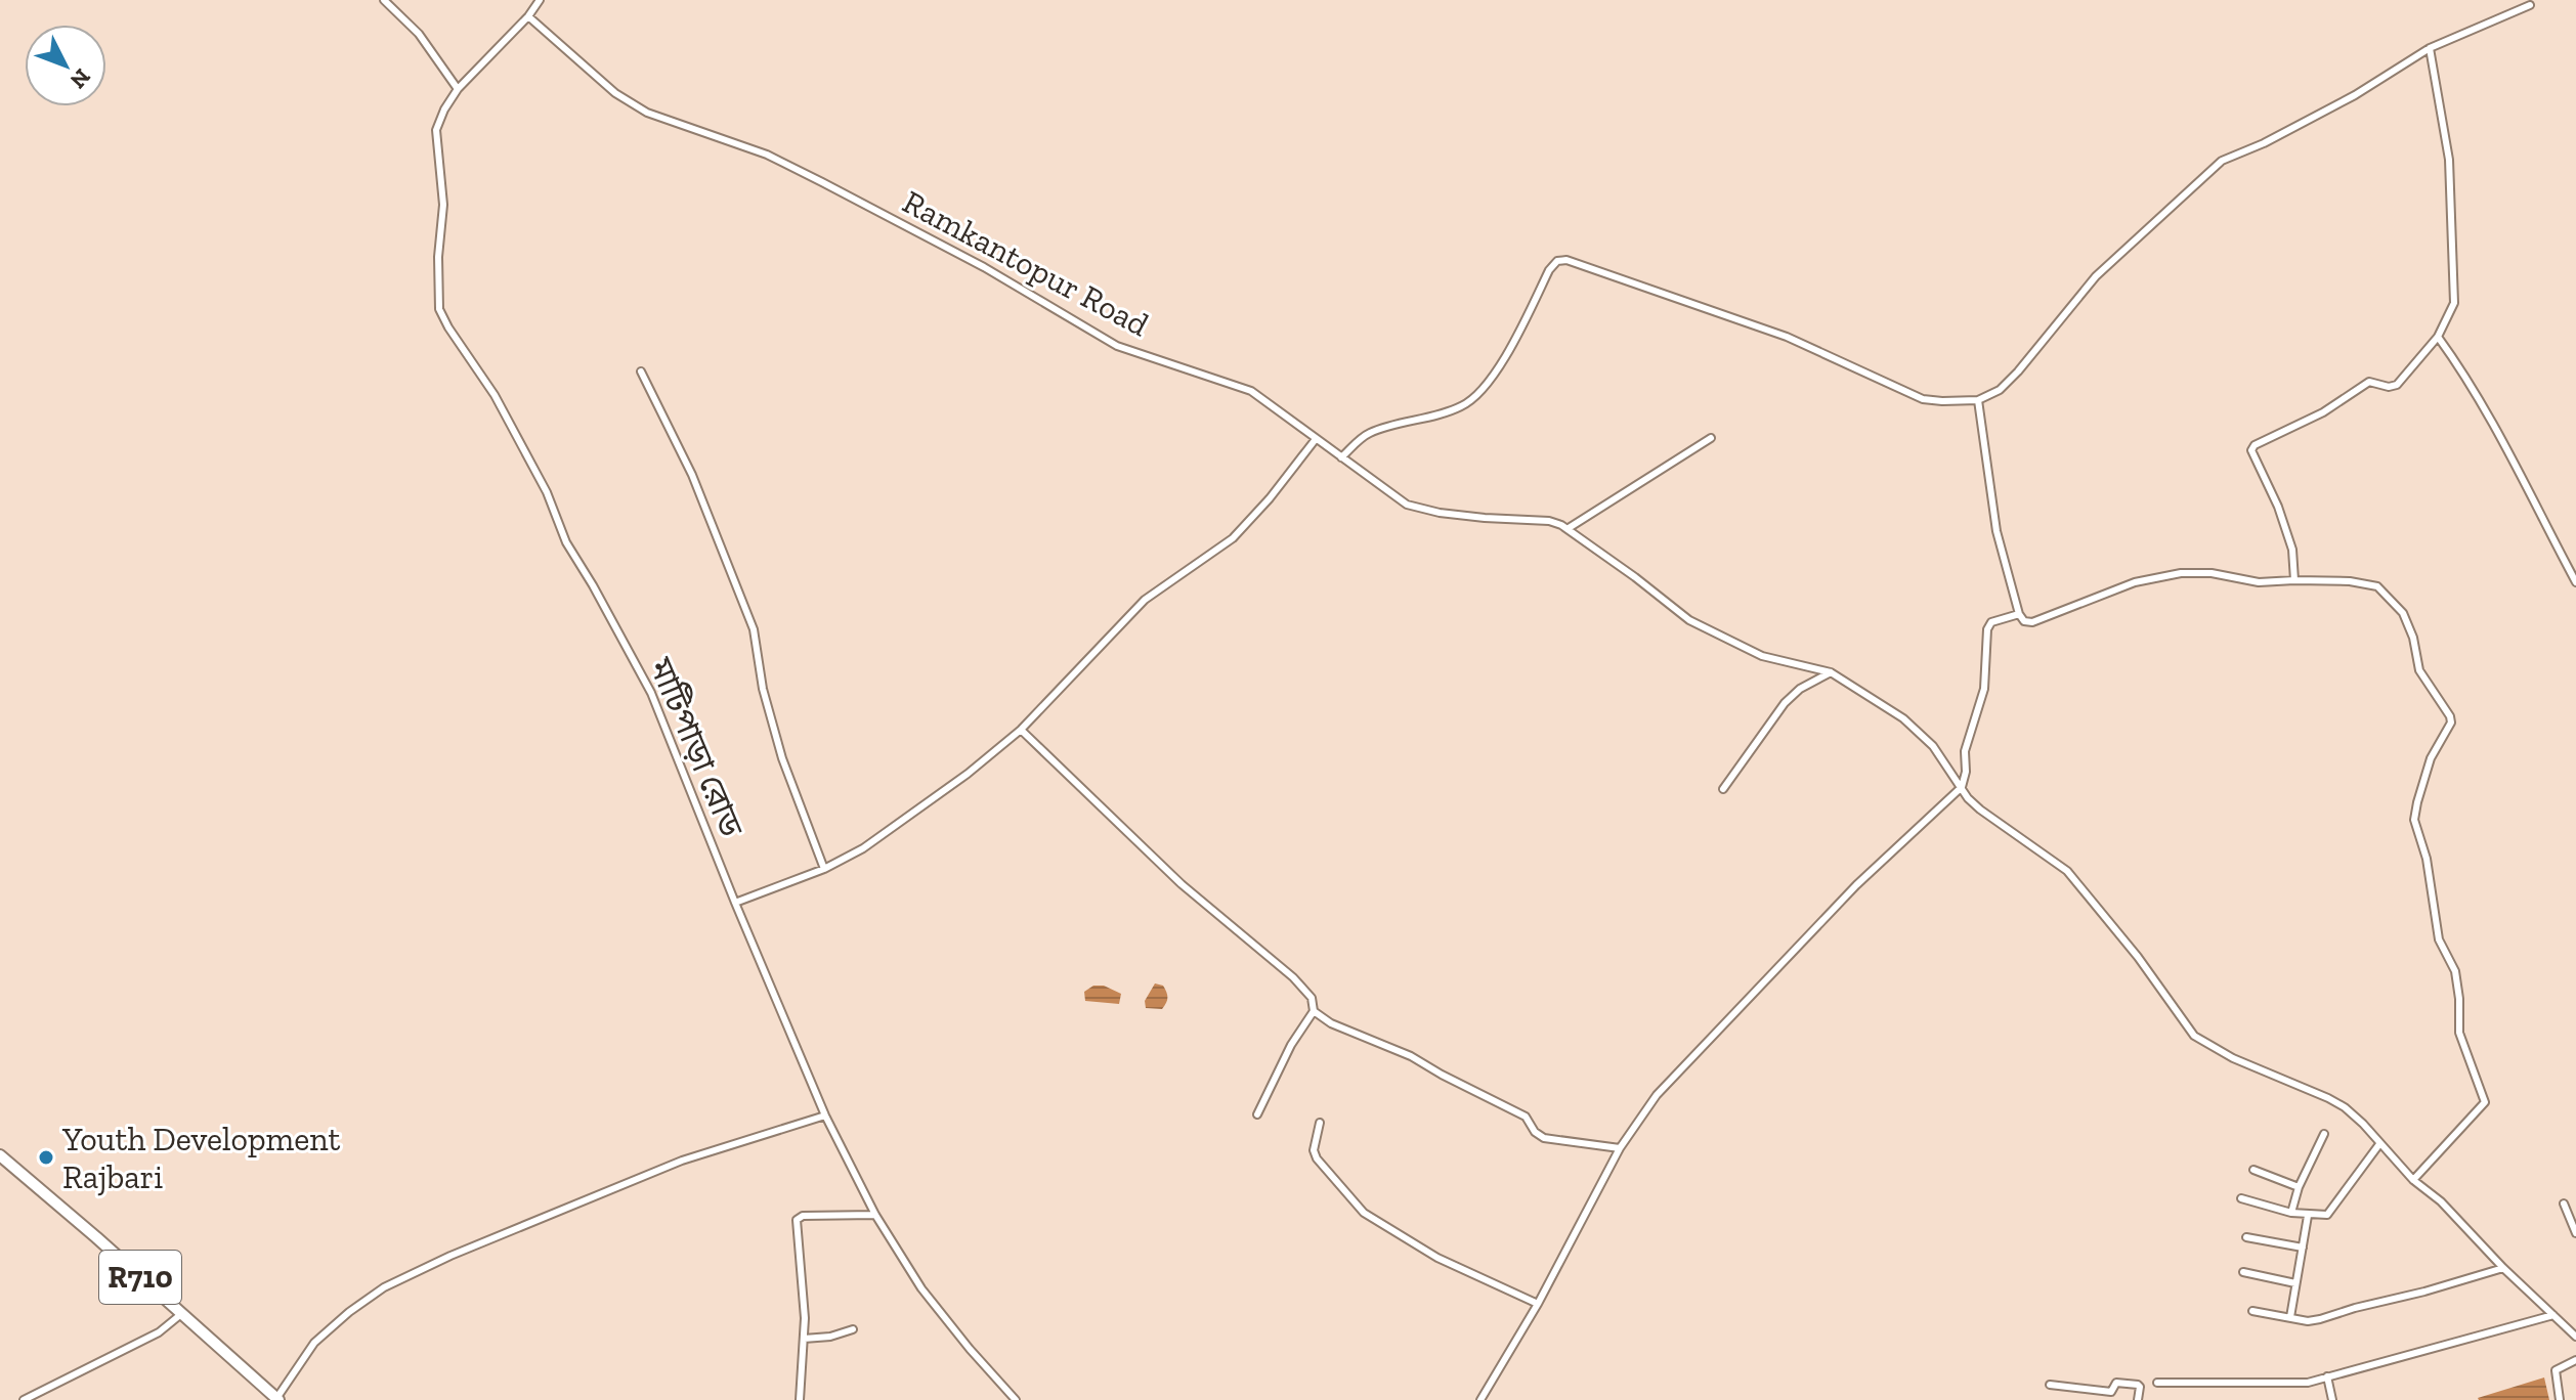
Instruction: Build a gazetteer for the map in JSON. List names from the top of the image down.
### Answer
{
  "streets": {
    "main road": ["R710"],
    "street": ["Ramkantopur Road", "মাটিপাড়া রোড"]
  },
  "crossings": [
    ["Ramkantopur Road", "মাটিপাড়া রোড"]
  ],
  "places": ["Youth Development Rajbari"],
  "north": "bottom right"
}
